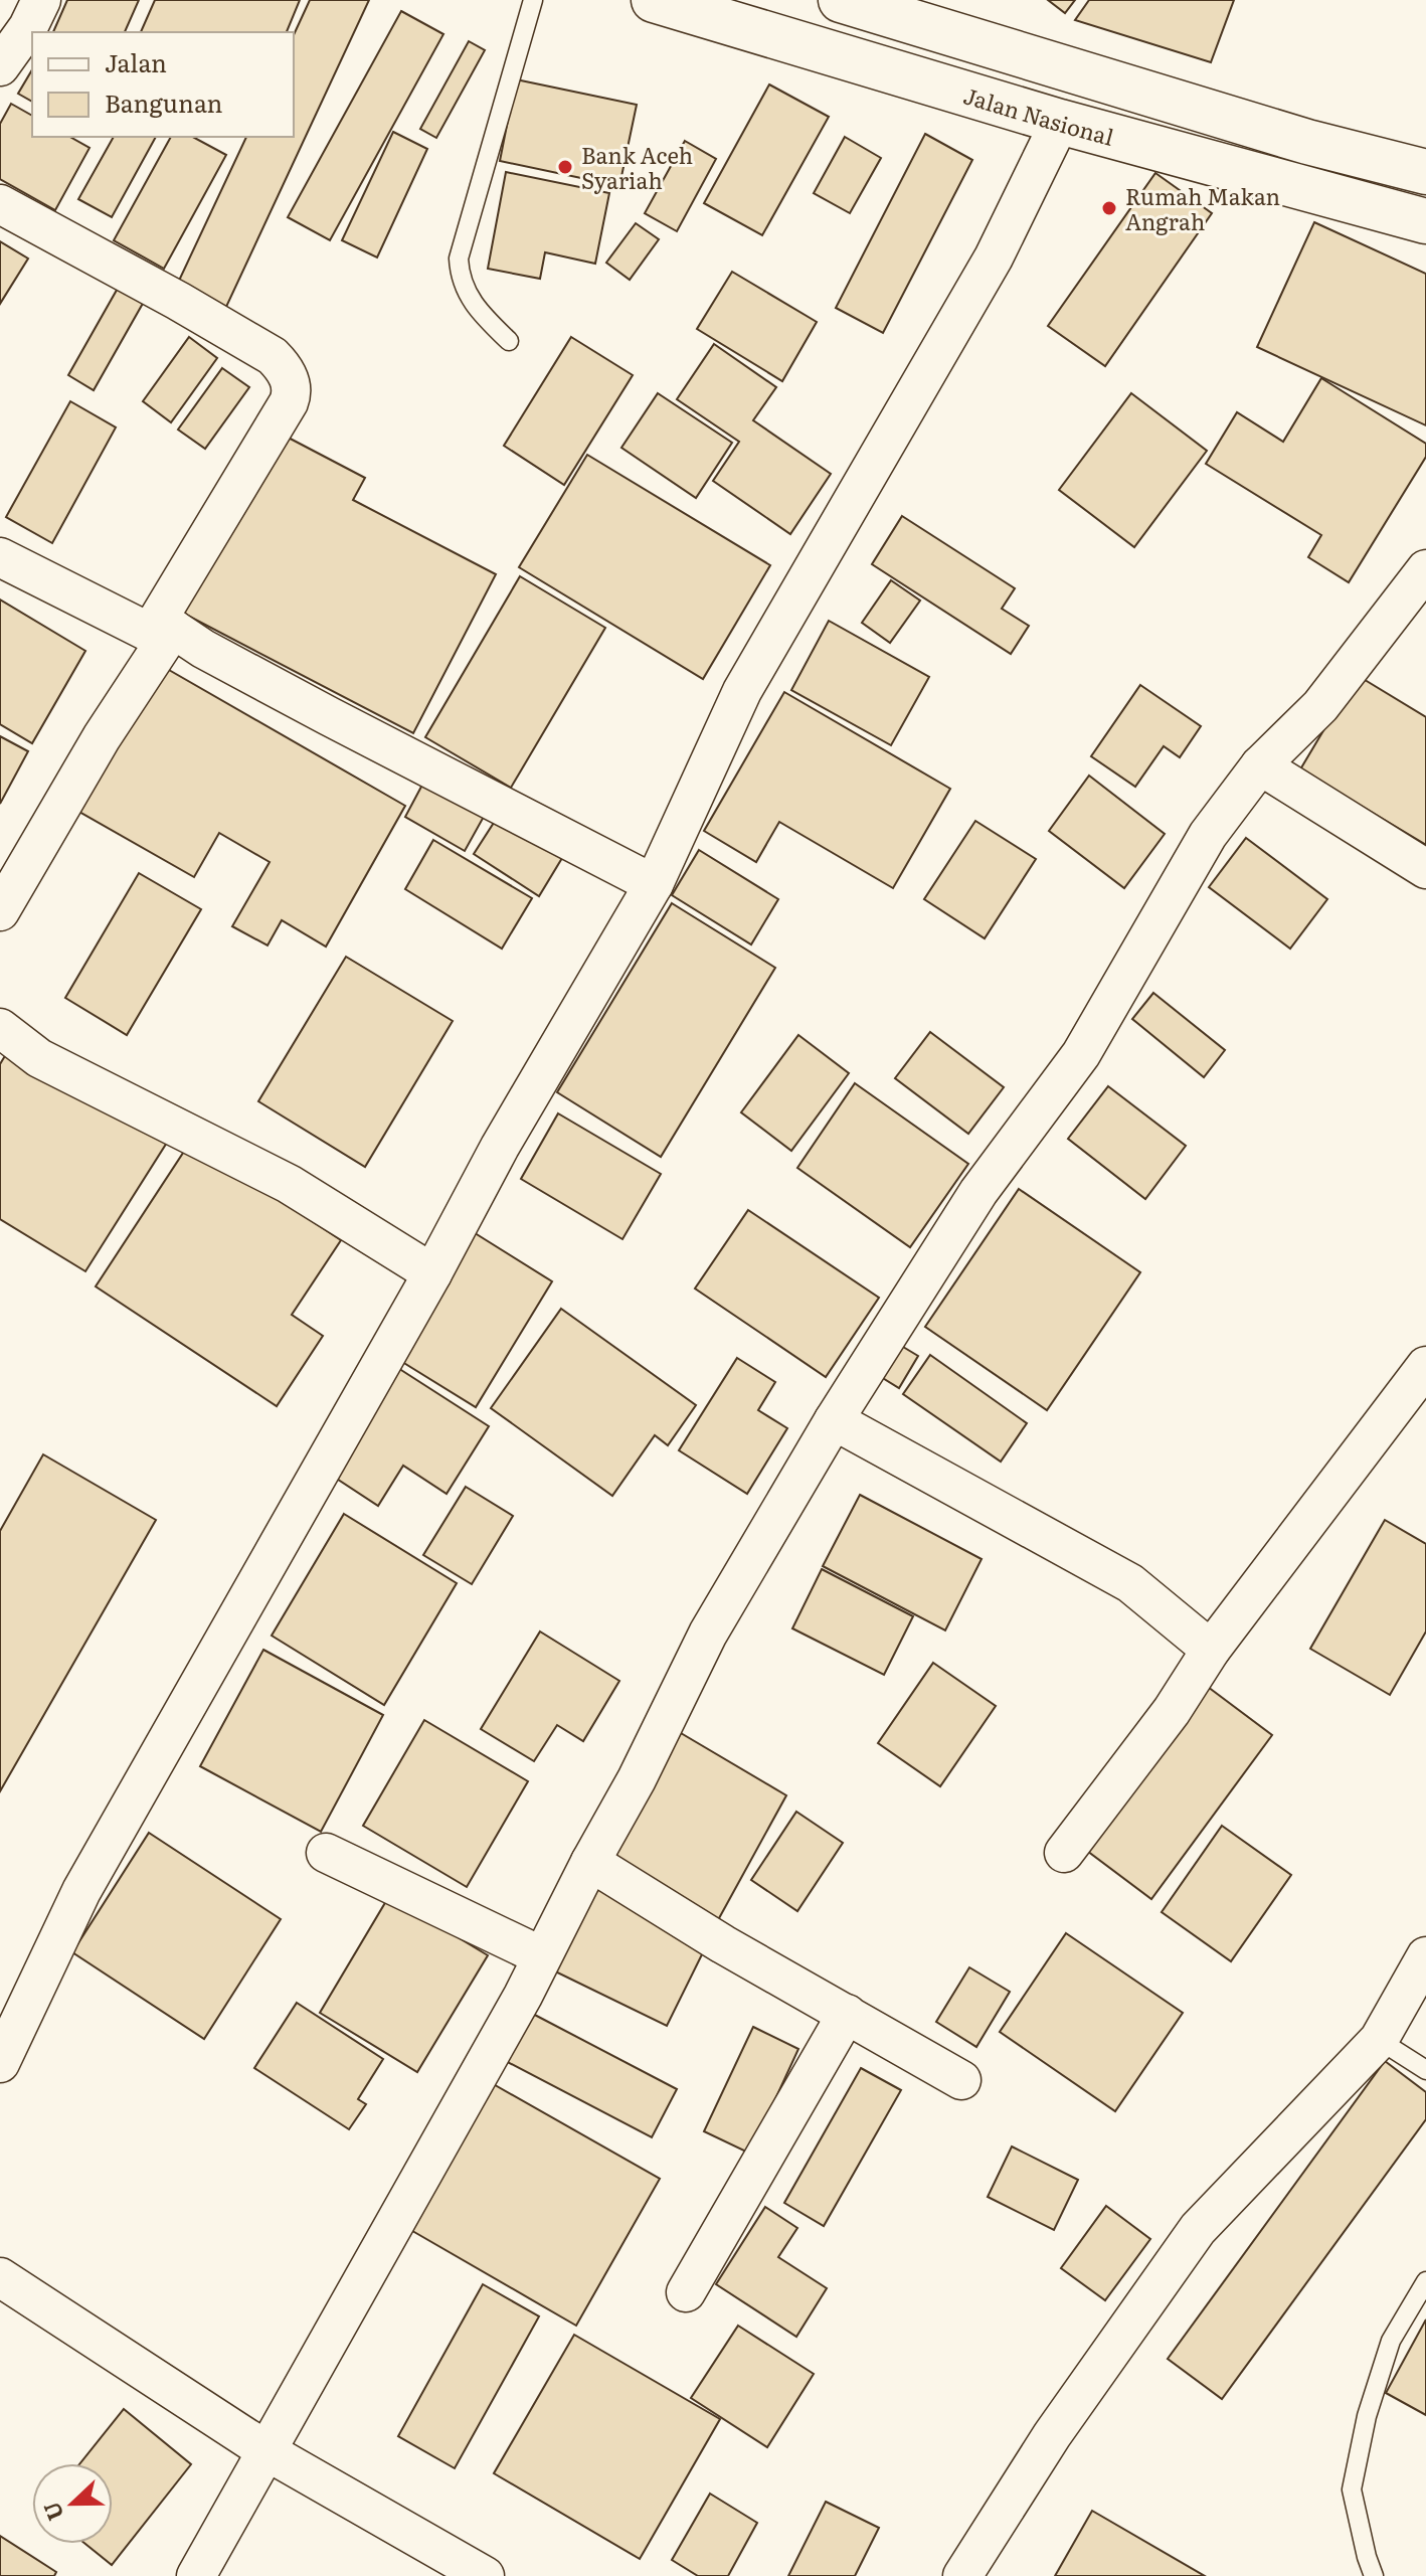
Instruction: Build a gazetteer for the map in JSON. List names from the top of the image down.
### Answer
{
  "streets": {
    "highway": ["Jalan Nasional"]
  },
  "places": ["Bank Aceh Syariah", "Rumah Makan Angrah"],
  "legend": ["Jalan", "Bangunan"],
  "north": "left"
}
